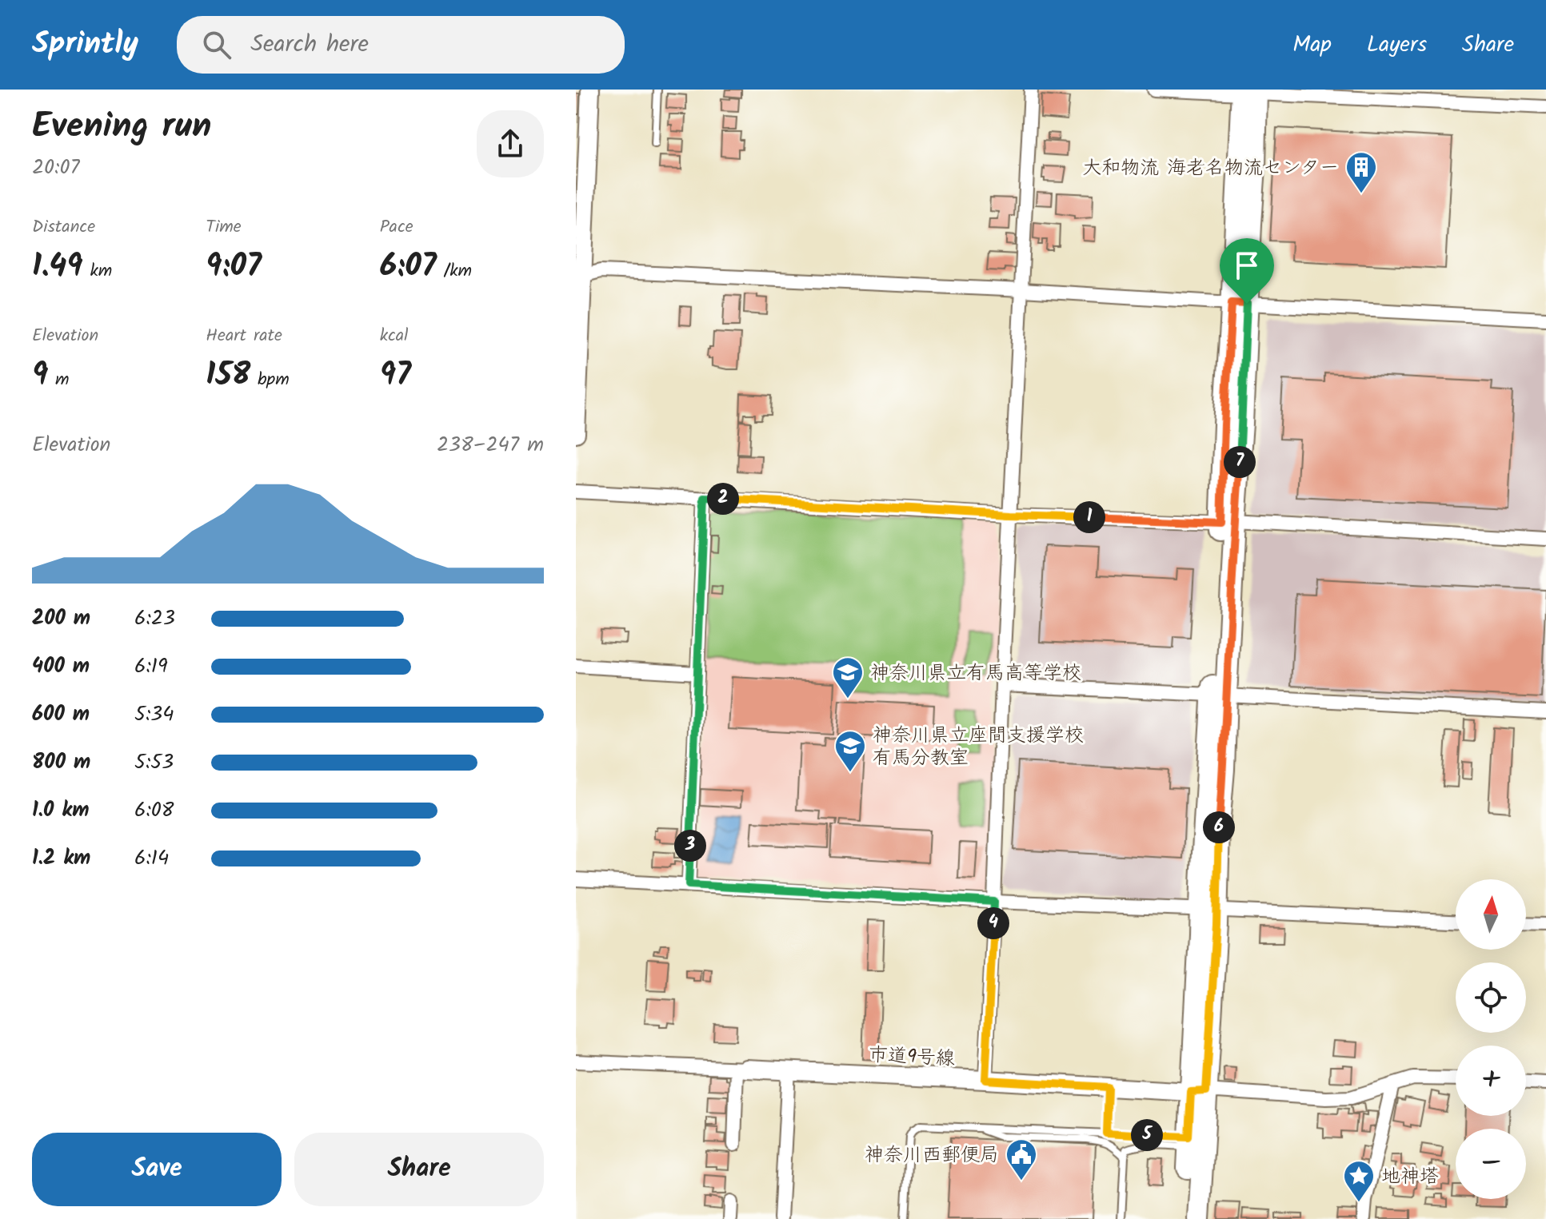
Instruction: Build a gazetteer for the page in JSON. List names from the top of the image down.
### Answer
{
  "streets": {
    "street": ["市道9号線"]
  },
  "places": {
    "building": ["大和物流 海老名物流センター"],
    "school or university": ["神奈川県立有馬高等学校", "神奈川県立座間支援学校 有馬分教室"],
    "public building": ["神奈川西郵便局"],
    "place": ["地神塔"]
  },
  "north": "top",
  "page": {
    "header": "Sprintly",
    "search": "Search here",
    "nav": ["Map", "Layers", "Share"],
    "heading": ["Evening run", "20:07"],
    "stats": [
      ["Distance", "1.49 km"],
      ["Time", "9:07"],
      ["Pace", "6:07 /km"],
      ["Elevation", "9 m"],
      ["Heart rate", "158 bpm"],
      ["kcal", "97"]
    ],
    "chart": ["Elevation", "238–247 m"],
    "pins": [
      "7",
      "2",
      "1",
      "6",
      "3",
      "4",
      "5"
    ],
    "list": [
      {
        "name": "200 m",
        "note": "6:23"
      },
      {
        "name": "400 m",
        "note": "6:19"
      },
      {
        "name": "600 m",
        "note": "5:34"
      },
      {
        "name": "800 m",
        "note": "5:53"
      },
      {
        "name": "1.0 km",
        "note": "6:08"
      },
      {
        "name": "1.2 km",
        "note": "6:14"
      }
    ],
    "map_buttons": ["+", "−"],
    "buttons": ["Save", "Share"]
  }
}
